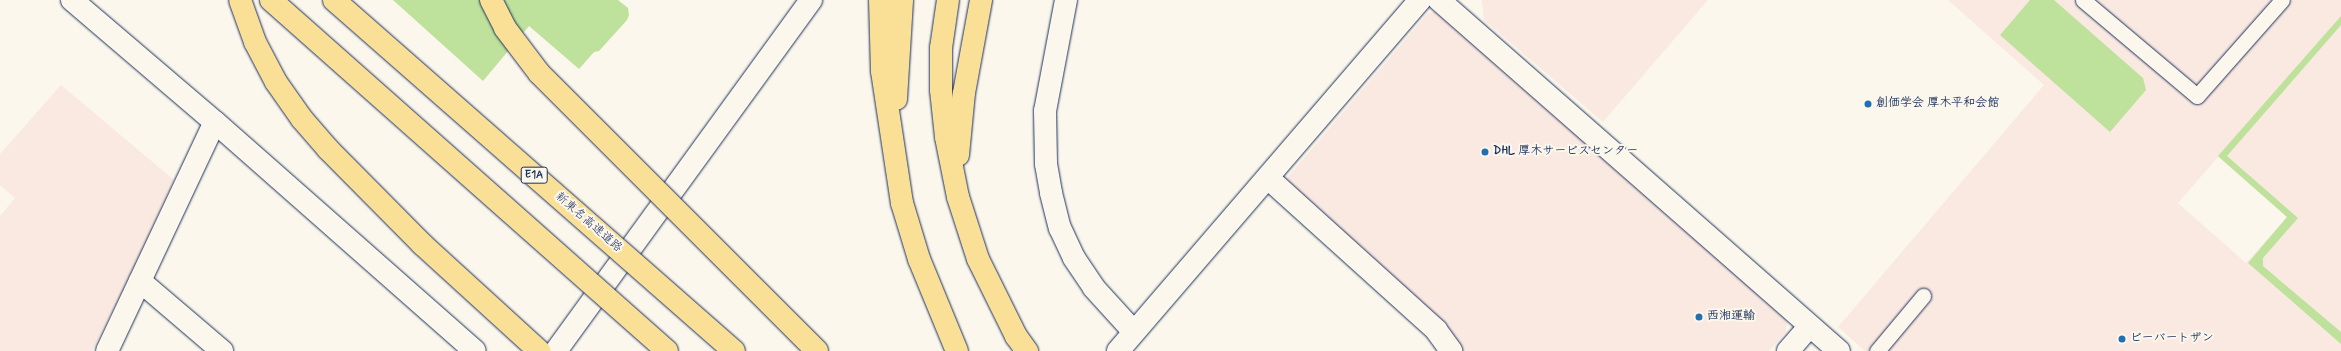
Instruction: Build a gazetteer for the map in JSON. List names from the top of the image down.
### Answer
{
  "streets": {
    "highway": ["E1A", "新東名高速道路"]
  },
  "places": [
    "創価学会 厚木平和会館",
    "DHL 厚木サービスセンター",
    "西湘運輸",
    "ビーバートザン"
  ]
}
